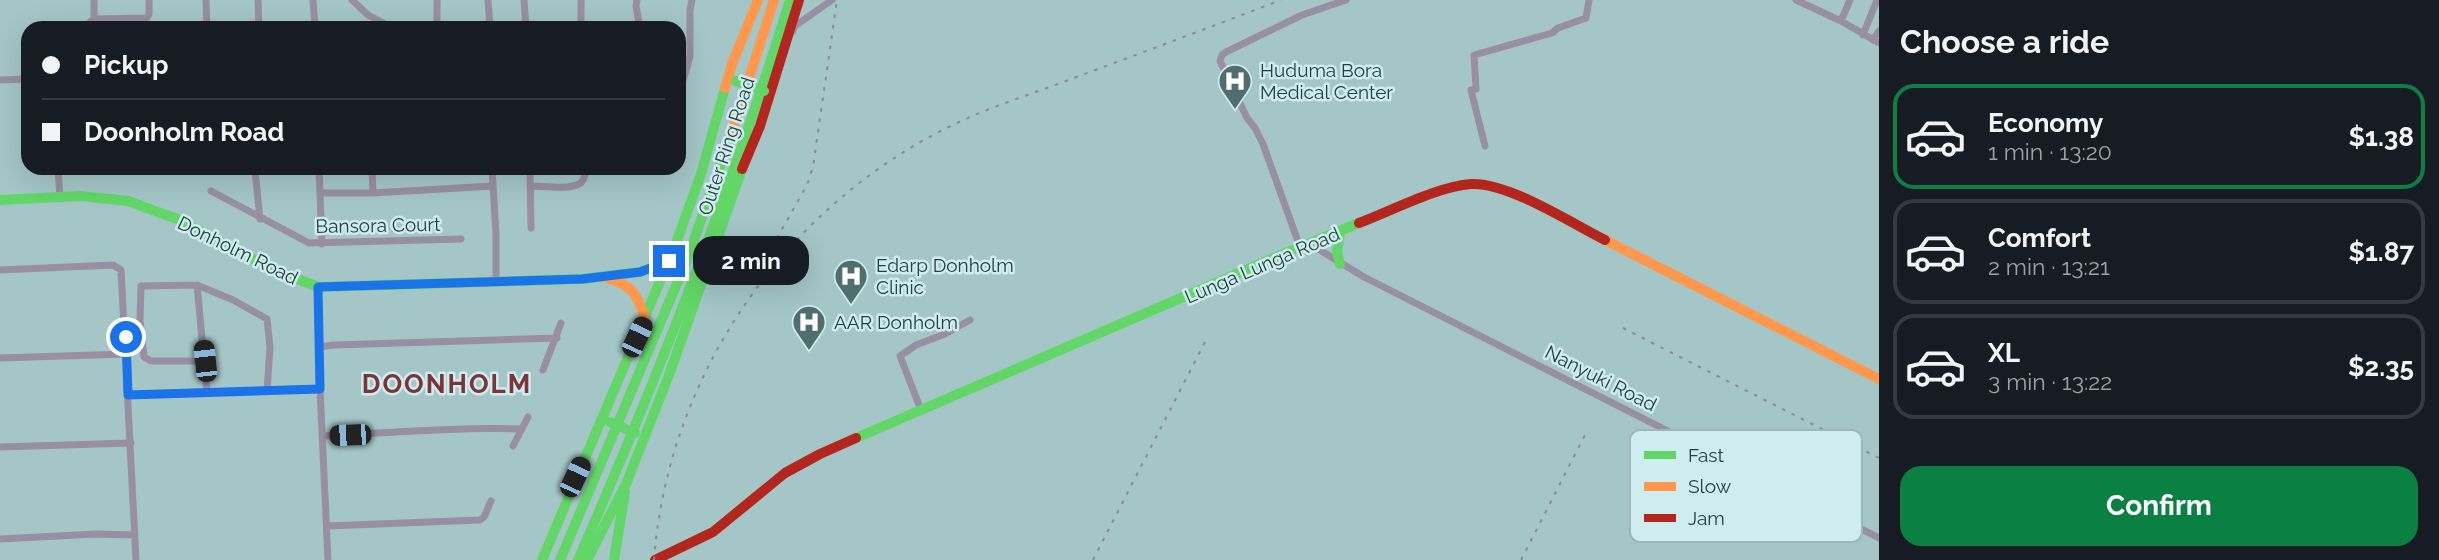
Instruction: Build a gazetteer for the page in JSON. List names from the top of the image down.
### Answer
{
  "streets": {
    "main road": ["Outer Ring Road", "Donholm Road", "Lunga Lunga Road"],
    "street": ["Bansora Court", "Nanyuki Road"]
  },
  "crossings": [
    ["Lunga Lunga Road", "Nanyuki Road"]
  ],
  "districts": ["DOONHOLM"],
  "places": {
    "hospital": ["Huduma Bora Medical Center", "Edarp Donholm Clinic", "AAR Donholm"]
  },
  "legend": ["Fast", "Slow", "Jam"],
  "page": {
    "heading": "Choose a ride",
    "banner": ["Pickup", "Doonholm Road"],
    "list": [
      {
        "name": "Economy",
        "note": "1 min · 13:20",
        "value": "$1.38"
      },
      {
        "name": "Comfort",
        "note": "2 min · 13:21",
        "value": "$1.87"
      },
      {
        "name": "XL",
        "note": "3 min · 13:22",
        "value": "$2.35"
      }
    ],
    "bubble": "2 min",
    "buttons": "Confirm"
  }
}
